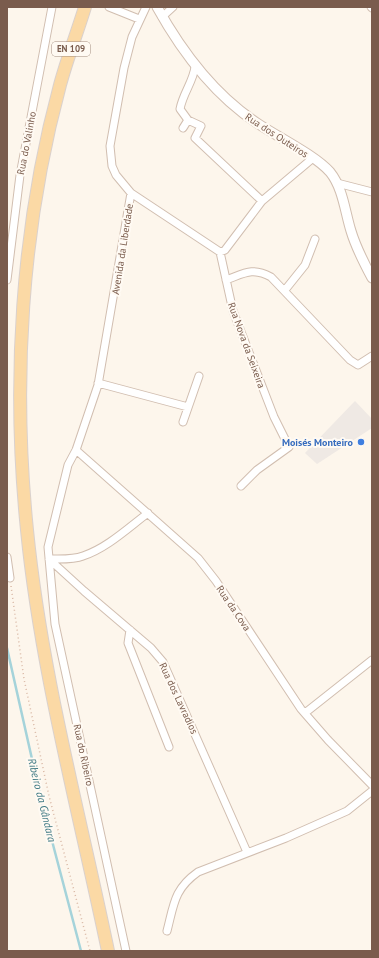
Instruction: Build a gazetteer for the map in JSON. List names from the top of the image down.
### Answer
{
  "streets": {
    "main road": ["EN 109"],
    "street": [
      "Rua dos Outeiros",
      "Rua do Valinho",
      "Avenida da Liberdade",
      "Rua Nova da Seixeira",
      "Rua da Cova",
      "Rua dos Lavradios",
      "Rua do Ribeiro"
    ]
  },
  "crossings": [
    ["Avenida da Liberdade", "Rua da Cova"],
    ["Avenida da Liberdade", "Rua do Ribeiro"],
    ["Rua da Cova", "Rua do Ribeiro"],
    ["Rua dos Lavradios", "Rua do Ribeiro"]
  ],
  "water": ["Ribeiro da Gândara"],
  "places": ["Moisés Monteiro"]
}
